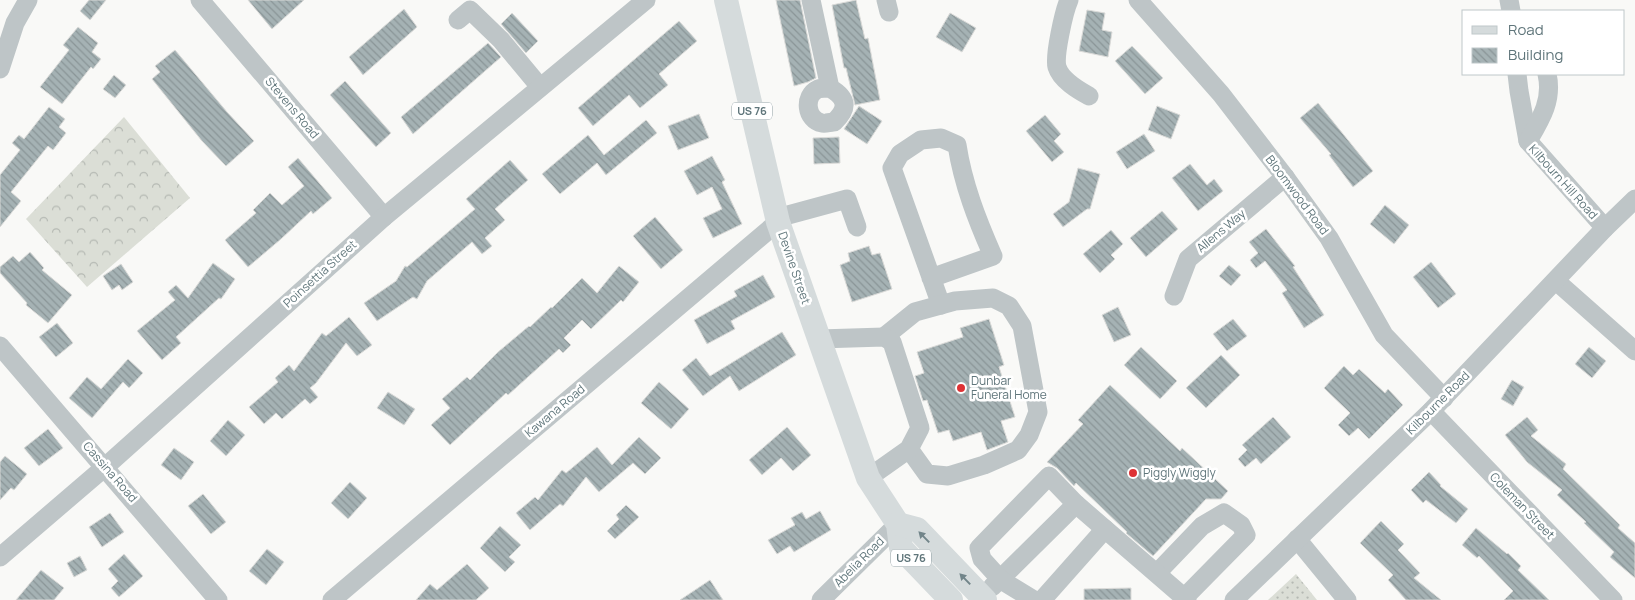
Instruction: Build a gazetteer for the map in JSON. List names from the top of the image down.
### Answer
{
  "streets": {
    "main road": ["US 76", "Devine Street"],
    "street": [
      "Stevens Road",
      "Kilbourn Hill Road",
      "Bloomwood Road",
      "Allens Way",
      "Poinsettia Street",
      "Kilbourne Road",
      "Kawana Road",
      "Cassina Road",
      "Coleman Street",
      "Abelia Road"
    ]
  },
  "crossings": [
    ["Stevens Road", "Poinsettia Street"],
    ["US 76", "Devine Street"],
    ["US 76", "Abelia Road"],
    ["Kilbourn Hill Road", "Kilbourne Road"],
    ["Bloomwood Road", "Allens Way"],
    ["Bloomwood Road", "Kilbourne Road"],
    ["Bloomwood Road", "Coleman Street"],
    ["Devine Street", "Kawana Road"],
    ["Devine Street", "Abelia Road"],
    ["Poinsettia Street", "Cassina Road"],
    ["Kilbourne Road", "Coleman Street"]
  ],
  "places": ["Dunbar Funeral Home", "Piggly Wiggly"],
  "legend": ["Road", "Building"]
}
